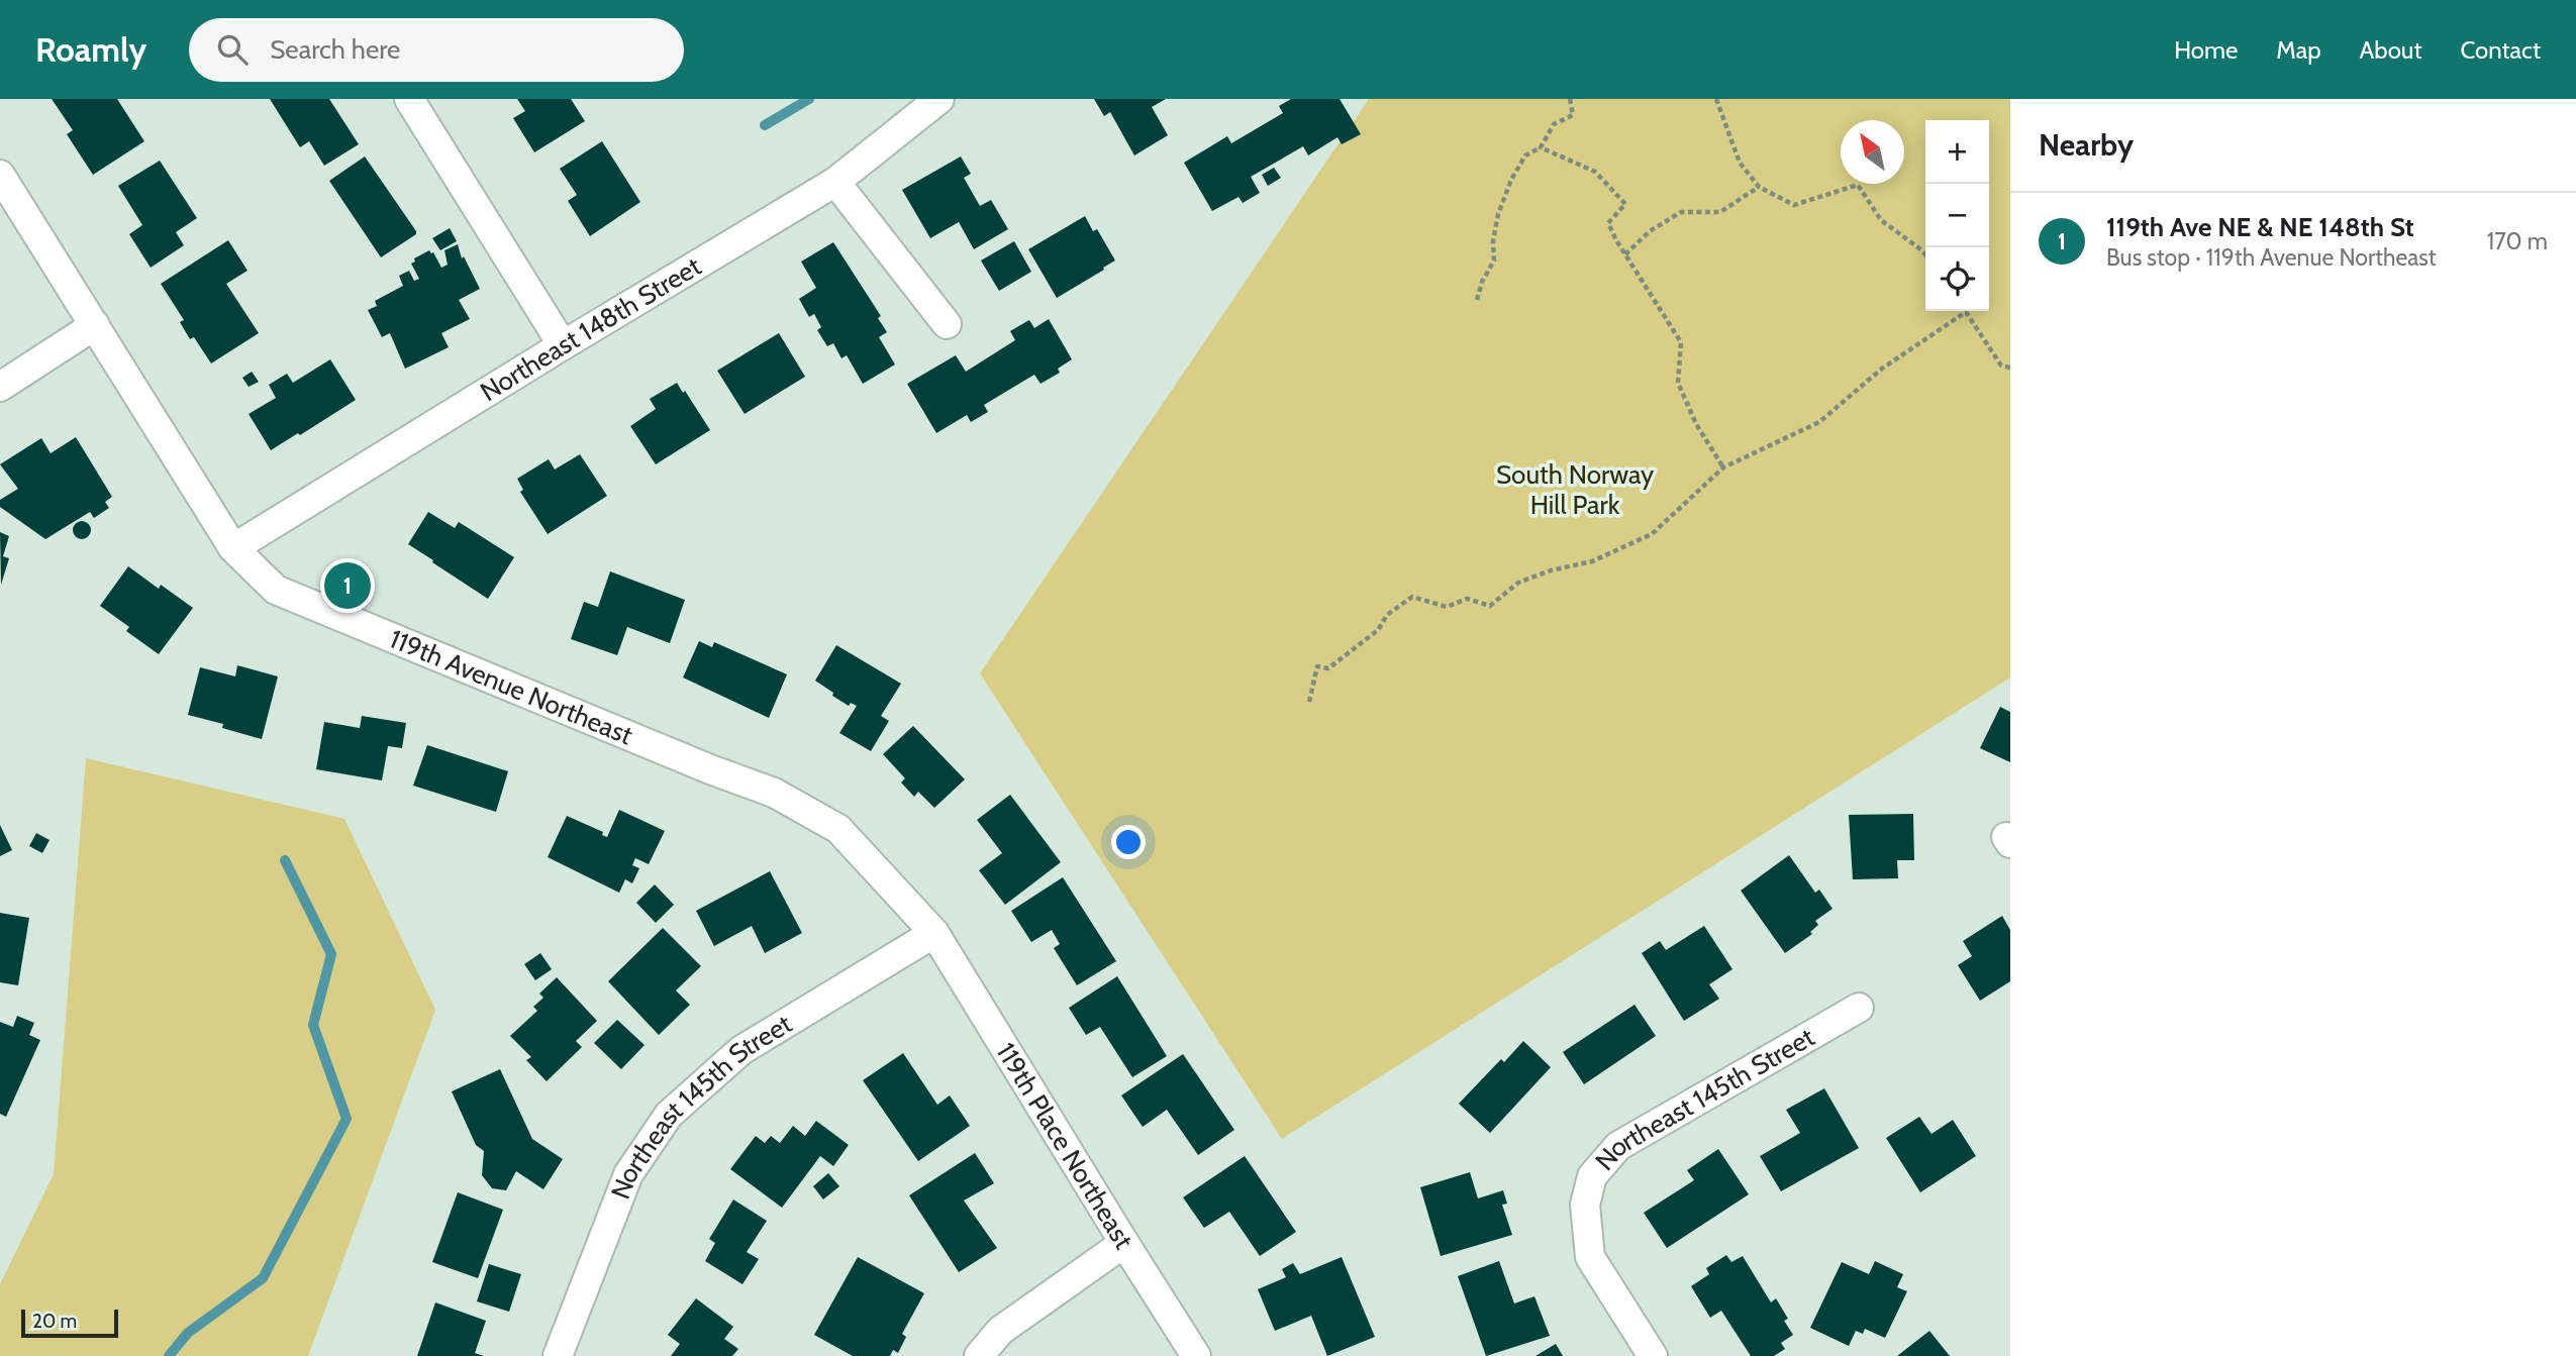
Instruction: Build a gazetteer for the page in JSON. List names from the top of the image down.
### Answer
{
  "streets": {
    "street": [
      "Northeast 148th Street",
      "119th Avenue Northeast",
      "Northeast 145th Street",
      "119th Place Northeast"
    ]
  },
  "crossings": [
    ["Northeast 148th Street", "119th Avenue Northeast"],
    ["119th Avenue Northeast", "Northeast 145th Street"],
    ["119th Avenue Northeast", "119th Place Northeast"],
    ["Northeast 145th Street", "119th Place Northeast"]
  ],
  "parks": ["South Norway Hill Park"],
  "scale_bar": "20 m",
  "north": "top left",
  "page": {
    "header": "Roamly",
    "search": "Search here",
    "nav": [
      "Home",
      "Map",
      "About",
      "Contact"
    ],
    "heading": "Nearby",
    "map_buttons": ["+", "−"],
    "list": [
      {
        "mark": "1",
        "name": "119th Ave NE & NE 148th St",
        "note": "Bus stop · 119th Avenue Northeast",
        "value": "170 m"
      }
    ],
    "pins": "1",
    "scale": "20 m"
  }
}
